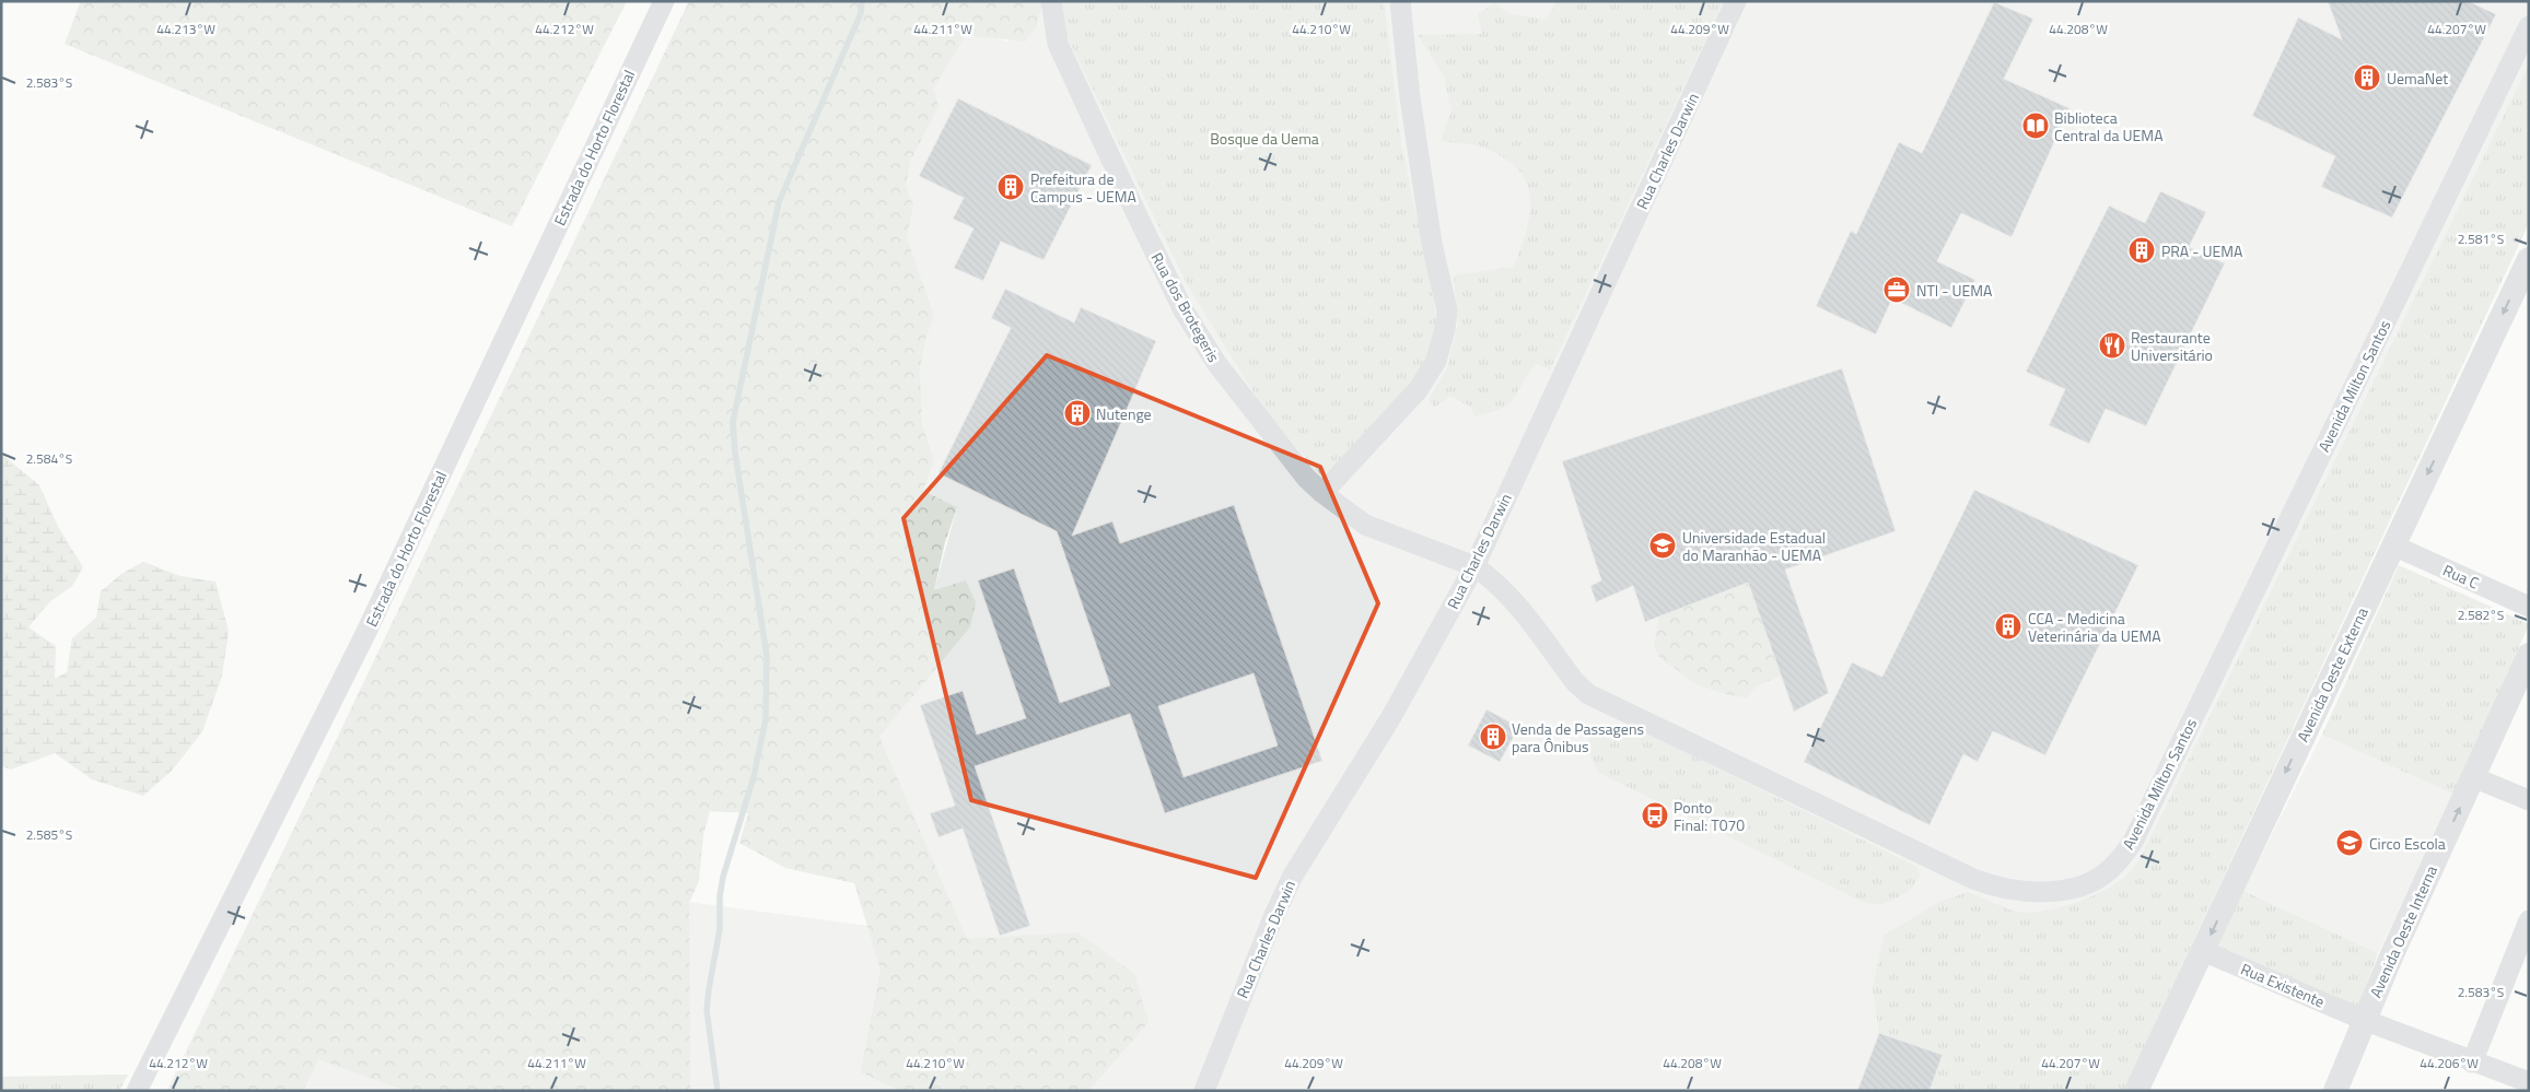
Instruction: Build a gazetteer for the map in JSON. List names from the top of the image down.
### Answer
{
  "streets": {
    "street": [
      "Estrada do Horto Florestal",
      "Rua Charles Darwin",
      "Rua dos Brotegeris",
      "Avenida Milton Santos",
      "Rua C",
      "Avenida Oeste Externa",
      "Avenida Oeste Interna",
      "Rua Existente"
    ]
  },
  "crossings": [
    ["Rua Charles Darwin", "Rua dos Brotegeris"],
    ["Rua Charles Darwin", "Avenida Milton Santos"],
    ["Rua dos Brotegeris", "Avenida Milton Santos"],
    ["Rua C", "Avenida Oeste Externa"],
    ["Avenida Oeste Externa", "Rua Existente"],
    ["Avenida Oeste Interna", "Rua Existente"]
  ],
  "one_way": ["Avenida Oeste Externa"],
  "parks": ["Bosque da Uema"],
  "places": {
    "building": [
      "UemaNet",
      "Prefeitura de Campus - UEMA",
      "PRA - UEMA",
      "Nutenge",
      "CCA - Medicina Veterinária da UEMA",
      "Venda de Passagens para Ônibus"
    ],
    "library": ["Biblioteca Central da UEMA"],
    "office": ["NTI - UEMA"],
    "restaurant": ["Restaurante Universitário"],
    "school or university": ["Universidade Estadual do Maranhão - UEMA", "Circo Escola"],
    "bus stop": ["Ponto Final: T070"]
  },
  "coordinates": [
    "44.212°W",
    "44.211°W",
    "44.210°W",
    "44.209°W",
    "44.208°W",
    "44.213°W",
    "44.207°W",
    "2.583°S",
    "2.581°S",
    "2.584°S",
    "2.582°S",
    "2.585°S",
    "44.206°W"
  ]
}
